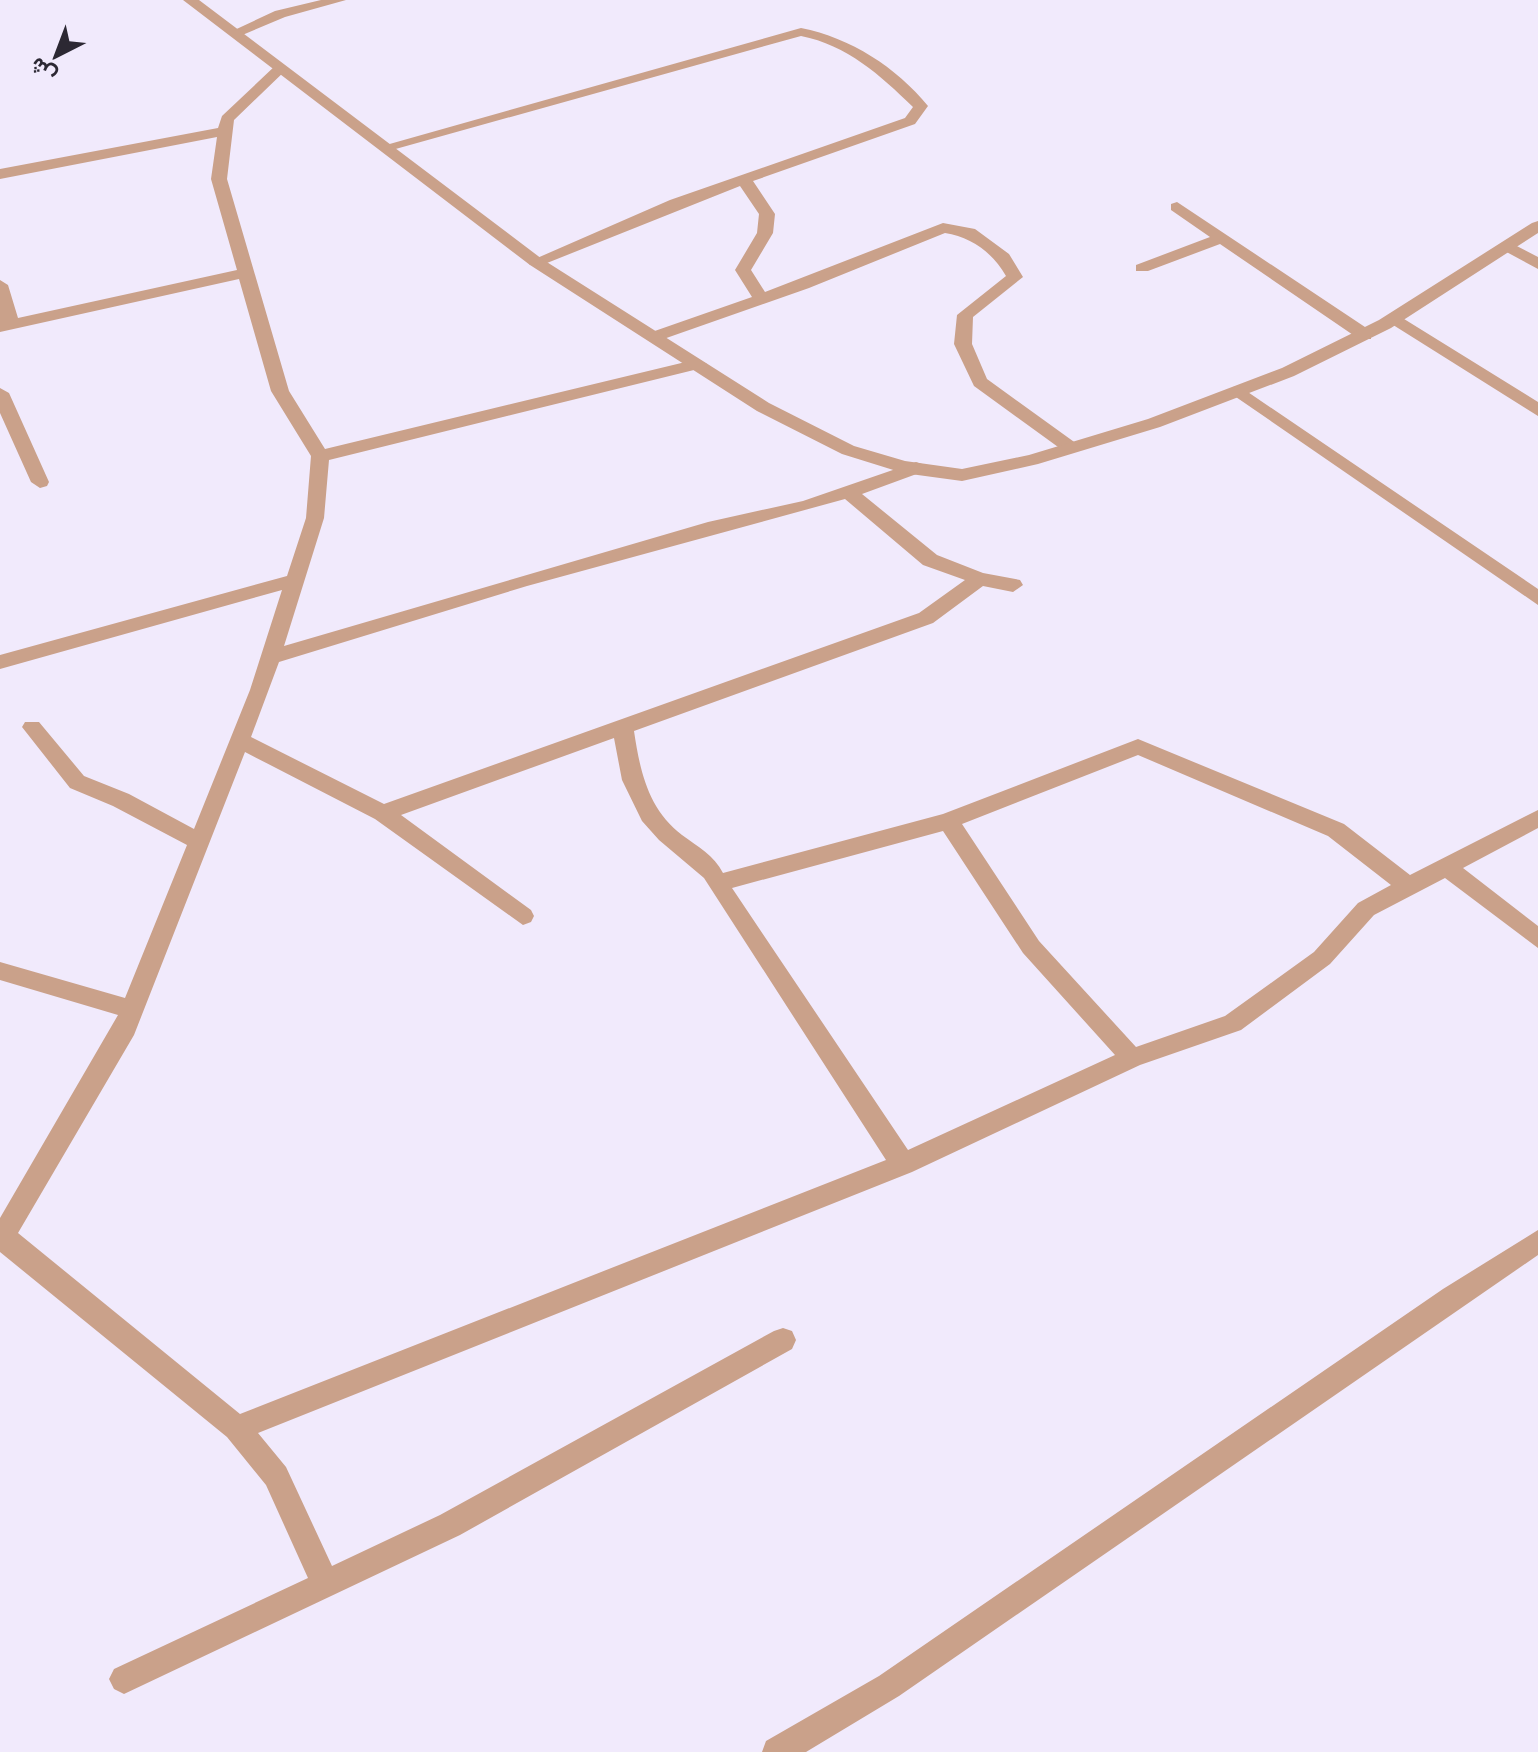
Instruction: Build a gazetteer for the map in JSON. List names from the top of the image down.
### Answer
{
  "north": "bottom left"
}
